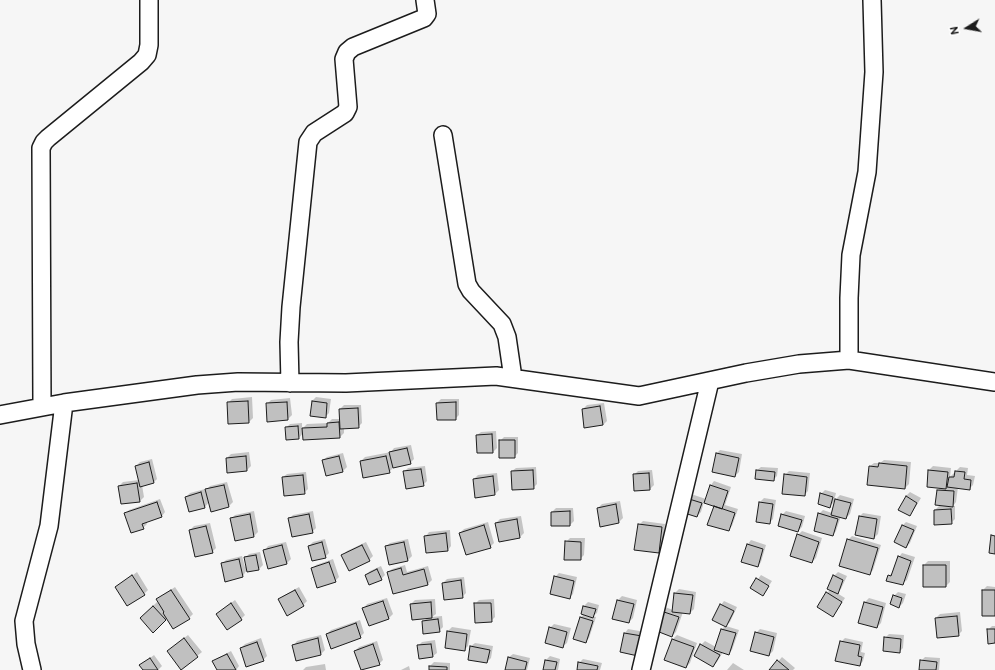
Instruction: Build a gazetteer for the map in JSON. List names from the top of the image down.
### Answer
{
  "north": "left"
}
